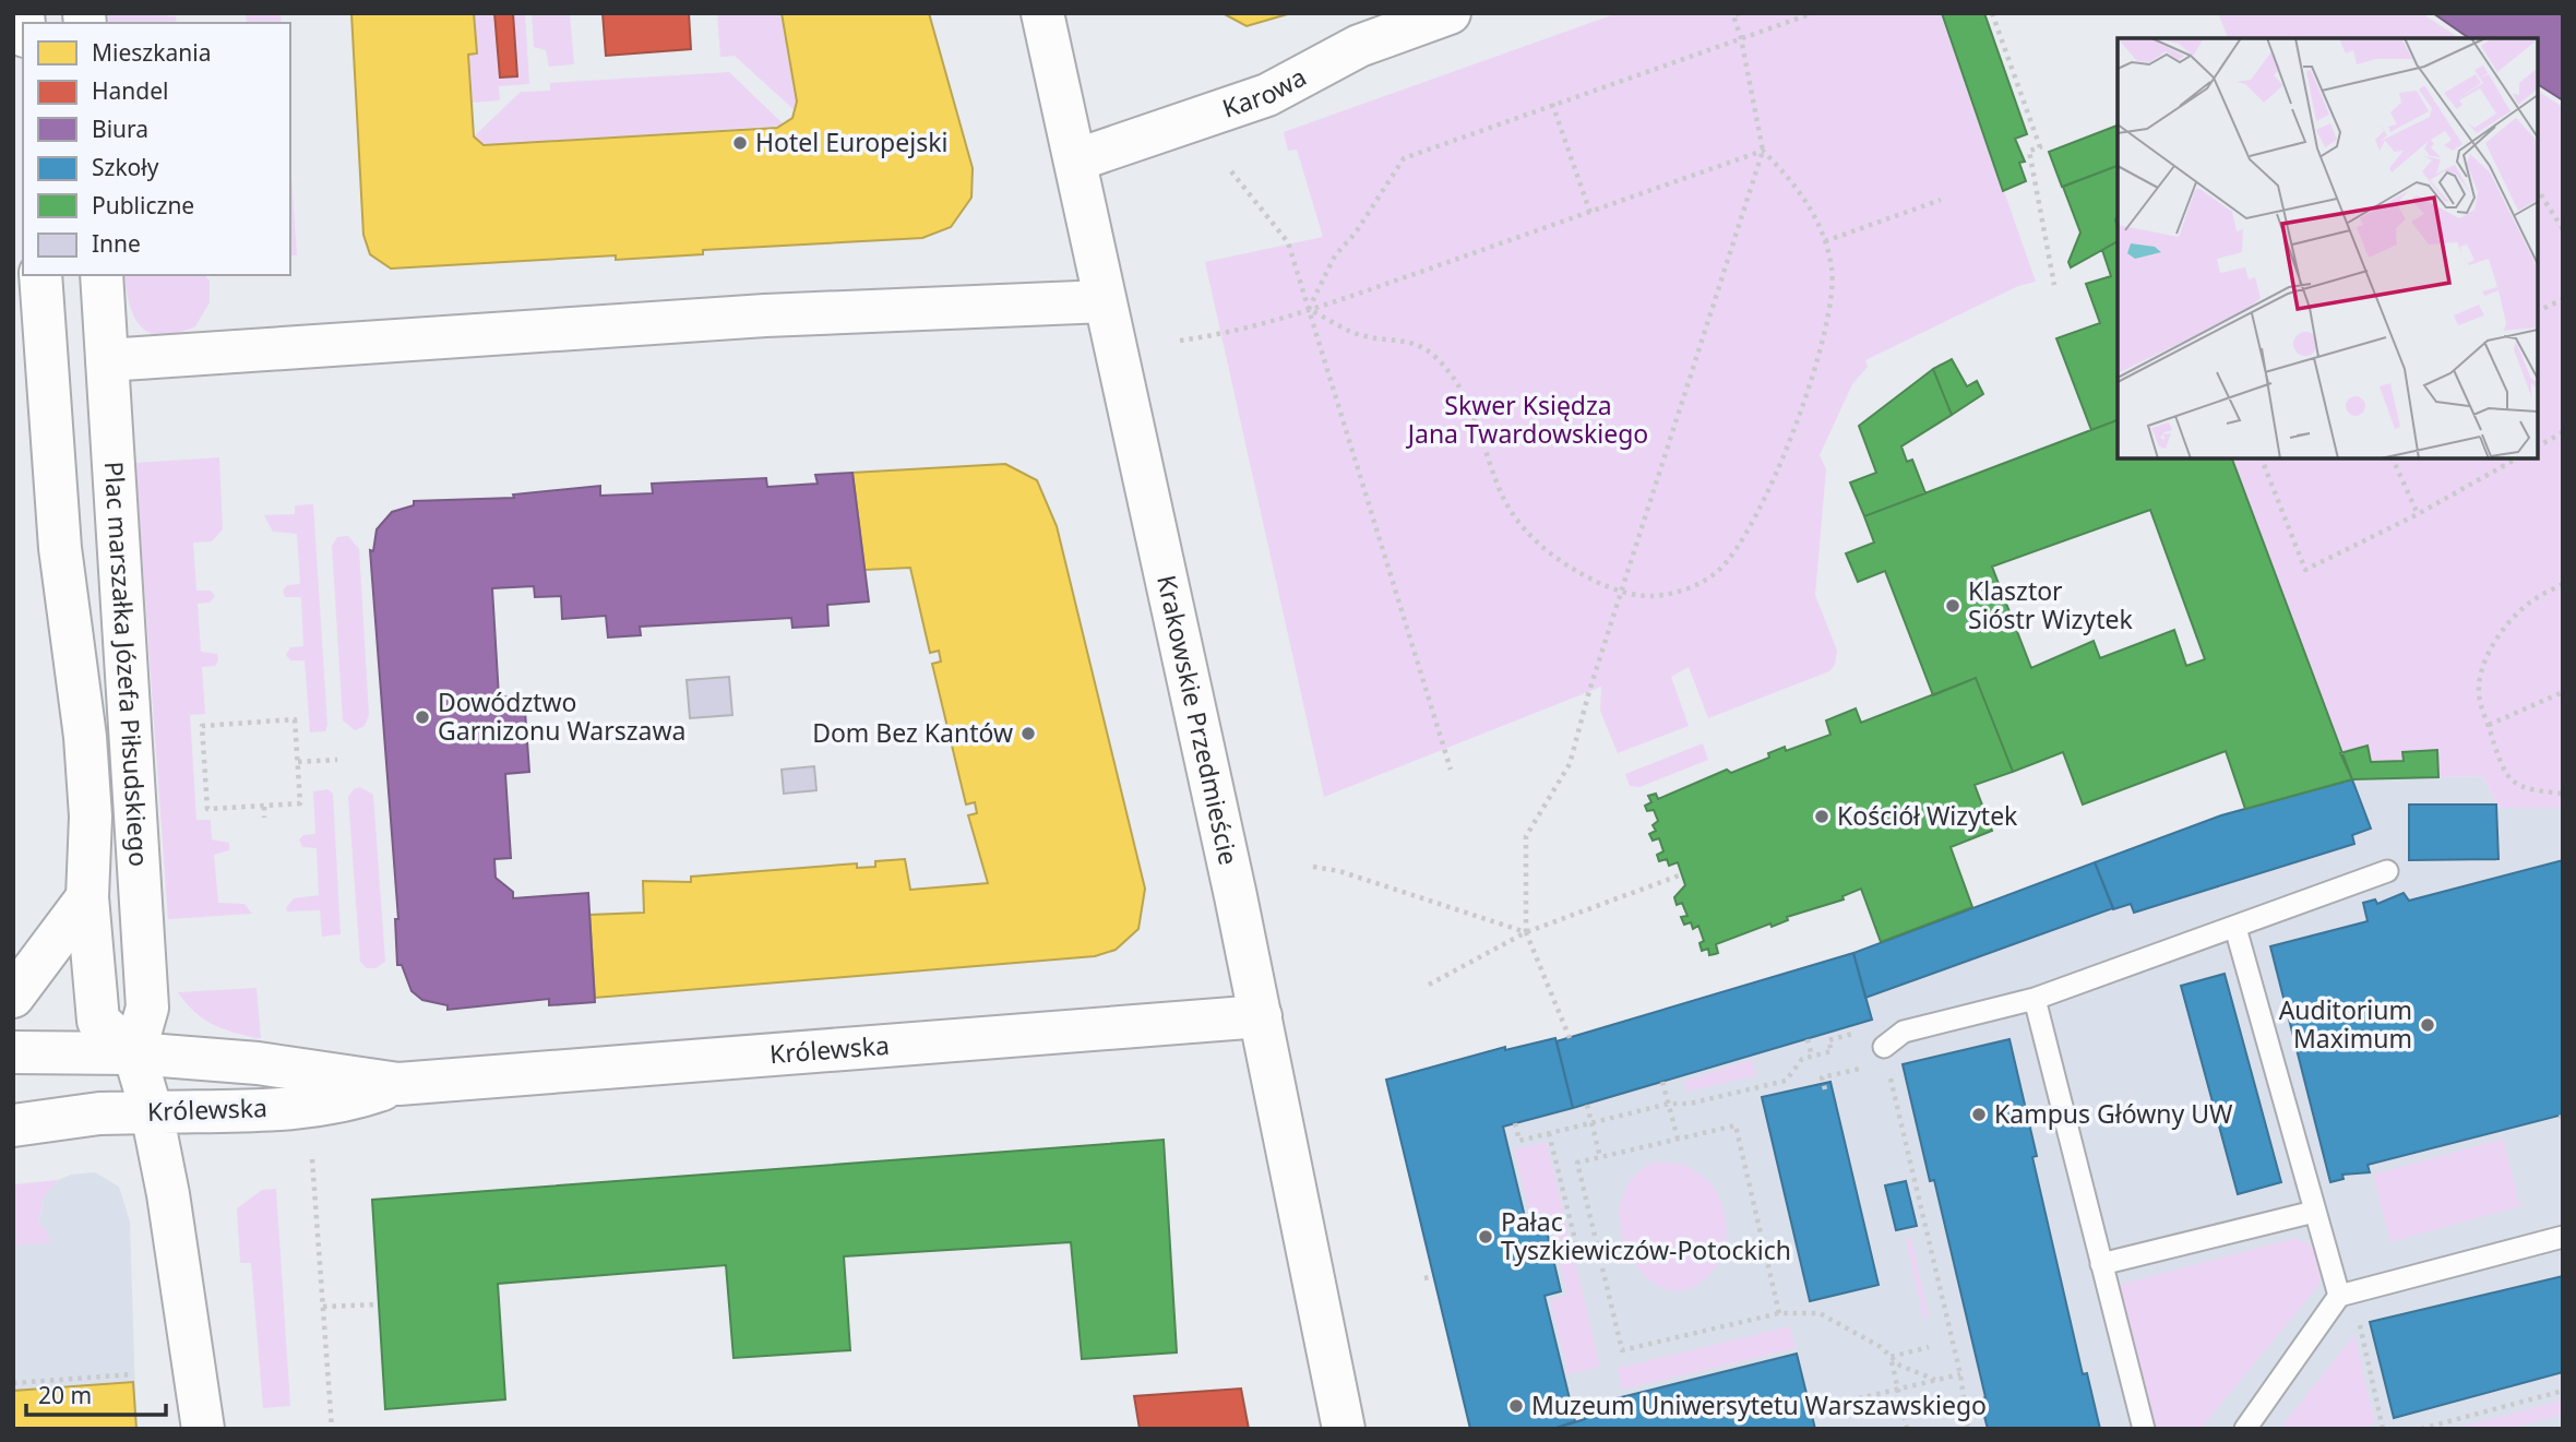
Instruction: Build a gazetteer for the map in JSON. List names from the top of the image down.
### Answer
{
  "streets": {
    "street": [
      "Karowa",
      "Plac marszałka Józefa Piłsudskiego",
      "Krakowskie Przedmieście",
      "Królewska"
    ]
  },
  "crossings": [
    ["Karowa", "Krakowskie Przedmieście"],
    ["Plac marszałka Józefa Piłsudskiego", "Królewska"],
    ["Krakowskie Przedmieście", "Królewska"]
  ],
  "parks": ["Skwer Księdza Jana Twardowskiego"],
  "places": [
    "Hotel Europejski",
    "Klasztor Sióstr Wizytek",
    "Dowództwo Garnizonu Warszawa",
    "Dom Bez Kantów",
    "Kościół Wizytek",
    "Auditorium Maximum",
    "Kampus Główny UW",
    "Pałac Tyszkiewiczów-Potockich",
    "Muzeum Uniwersytetu Warszawskiego"
  ],
  "legend": [
    "Mieszkania",
    "Handel",
    "Biura",
    "Szkoły",
    "Publiczne",
    "Inne"
  ],
  "scale_bar": "20 m"
}
